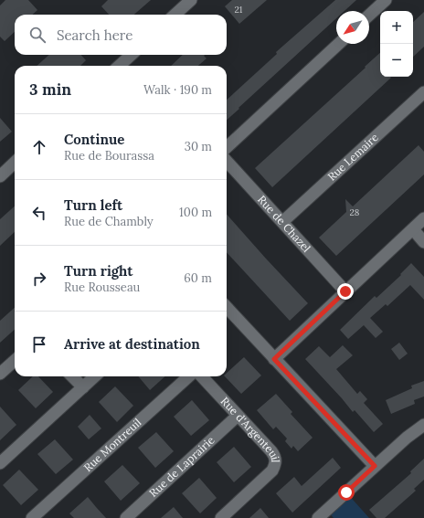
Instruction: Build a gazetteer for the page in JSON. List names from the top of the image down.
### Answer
{
  "streets": {
    "street": [
      "Rue Lemaire",
      "Rue de Chazel",
      "Rue d'Argenteuil",
      "Rue Montreuil",
      "Rue de Laprairie"
    ]
  },
  "crossings": [
    ["Rue Lemaire", "Rue de Chazel"],
    ["Rue d'Argenteuil", "Rue de Laprairie"]
  ],
  "house_numbers": ["21", "28"],
  "north": "bottom left",
  "page": {
    "map_buttons": ["+", "−"],
    "search": "Search here",
    "heading": ["3 min", "Walk · 190 m"],
    "list": [
      ["Continue", "Rue de Bourassa", "30 m"],
      ["Turn left", "Rue de Chambly", "100 m"],
      ["Turn right", "Rue Rousseau", "60 m"],
      "Arrive at destination"
    ]
  }
}
